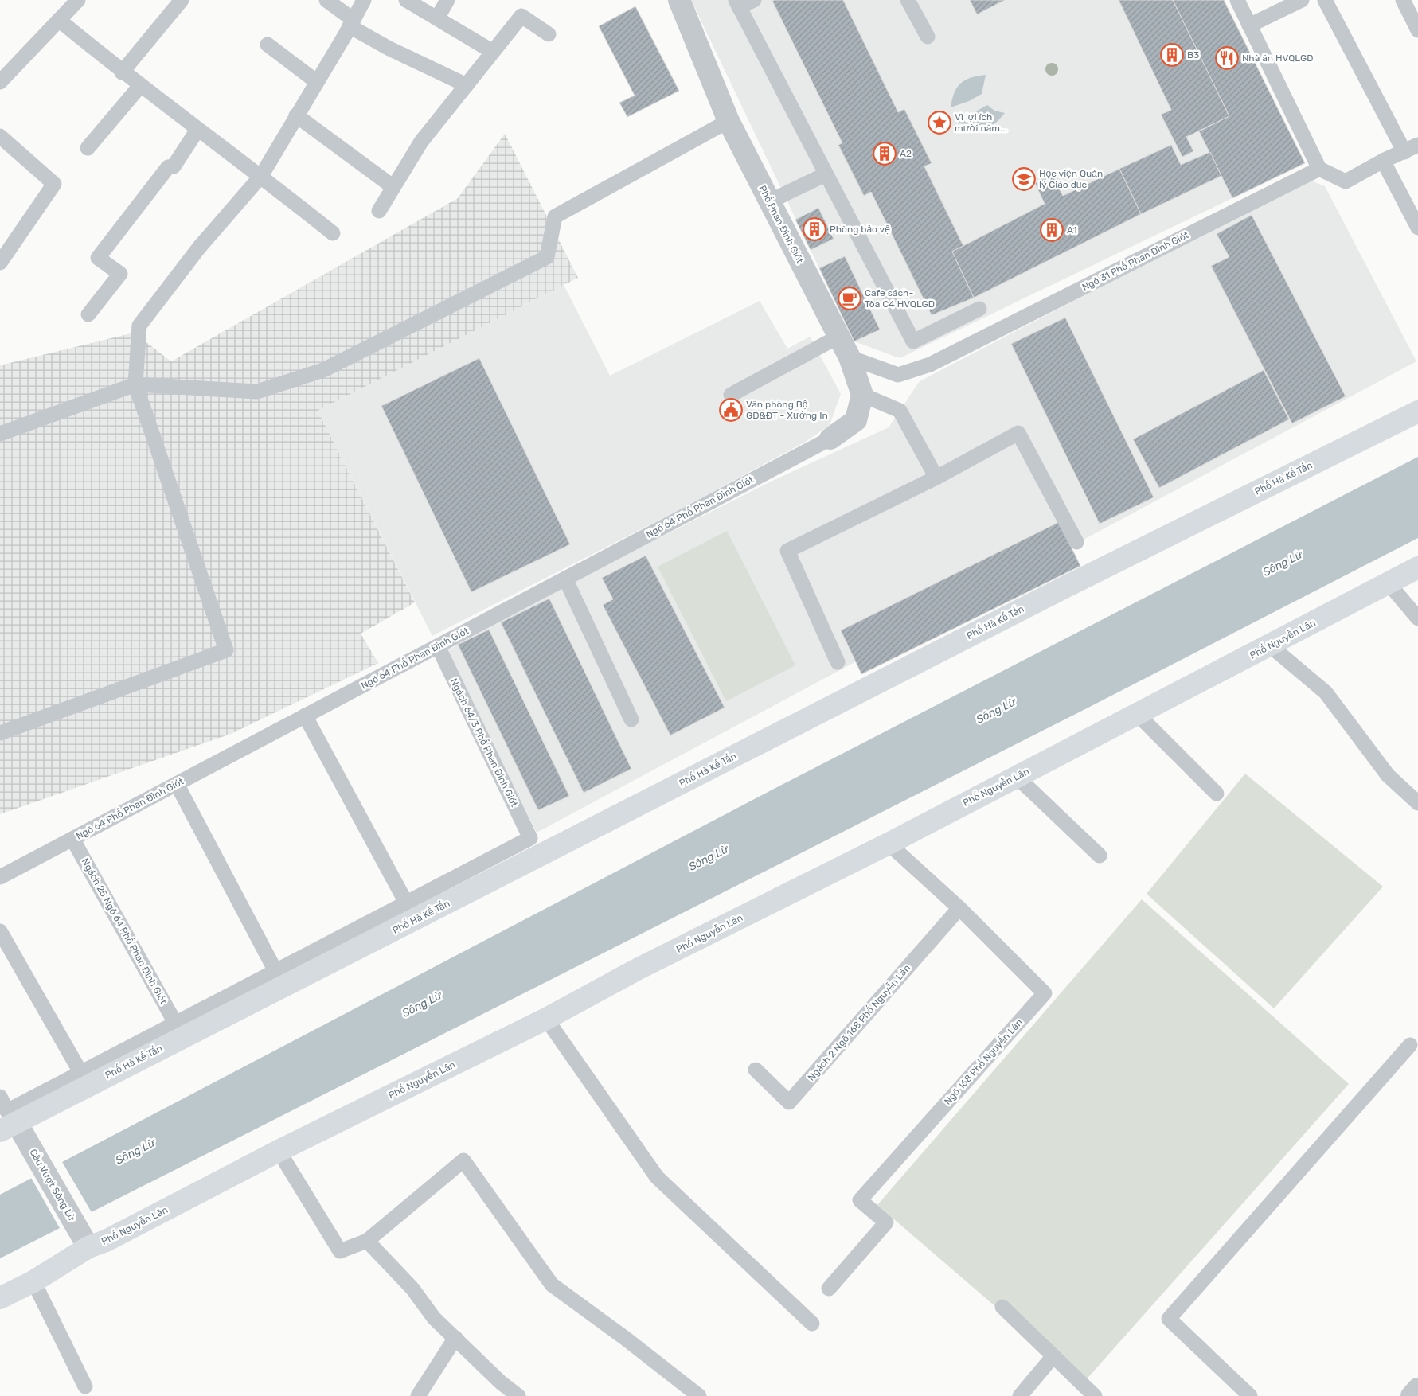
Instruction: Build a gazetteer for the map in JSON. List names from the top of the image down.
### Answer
{
  "streets": {
    "street": [
      "Phố Phan Đình Giót",
      "Phố Hà Kế Tấn",
      "Phố Nguyễn Lân",
      "Cầu Vượt Sông Lừ"
    ],
    "lane": [
      "Ngõ 31 Phố Phan Đình Giót",
      "Ngõ 64 Phố Phan Đình Giót",
      "Ngách 64/3 Phố Phan Đình Giót",
      "Ngách 25 Ngõ 64 Phố Phan Đình Giót",
      "Ngách 2 Ngõ 168 Phố Nguyễn Lân",
      "Ngõ 168 Phố Nguyễn Lân"
    ]
  },
  "crossings": [
    ["Phố Phan Đình Giót", "Ngõ 31 Phố Phan Đình Giót"],
    ["Phố Hà Kế Tấn", "Ngách 64/3 Phố Phan Đình Giót"],
    ["Phố Hà Kế Tấn", "Ngách 25 Ngõ 64 Phố Phan Đình Giót"],
    ["Phố Hà Kế Tấn", "Cầu Vượt Sông Lừ"],
    ["Ngõ 64 Phố Phan Đình Giót", "Ngách 64/3 Phố Phan Đình Giót"],
    ["Ngõ 64 Phố Phan Đình Giót", "Ngách 25 Ngõ 64 Phố Phan Đình Giót"],
    ["Phố Nguyễn Lân", "Ngõ 168 Phố Nguyễn Lân"],
    ["Phố Nguyễn Lân", "Cầu Vượt Sông Lừ"],
    ["Ngách 2 Ngõ 168 Phố Nguyễn Lân", "Ngõ 168 Phố Nguyễn Lân"]
  ],
  "water": ["Sông Lừ"],
  "places": {
    "building": [
      "B3",
      "A2",
      "Phòng bảo vệ",
      "A1"
    ],
    "restaurant": ["Nhà ăn HVQLGD"],
    "place": ["Vì lợi ích mười năm..."],
    "school or university": ["Học viện Quản lý Giáo dục"],
    "cafe": ["Cafe sách- Tòa C4 HVQLGD"],
    "public building": ["Văn phòng Bộ GD&ĐT - Xưởng In"]
  }
}
